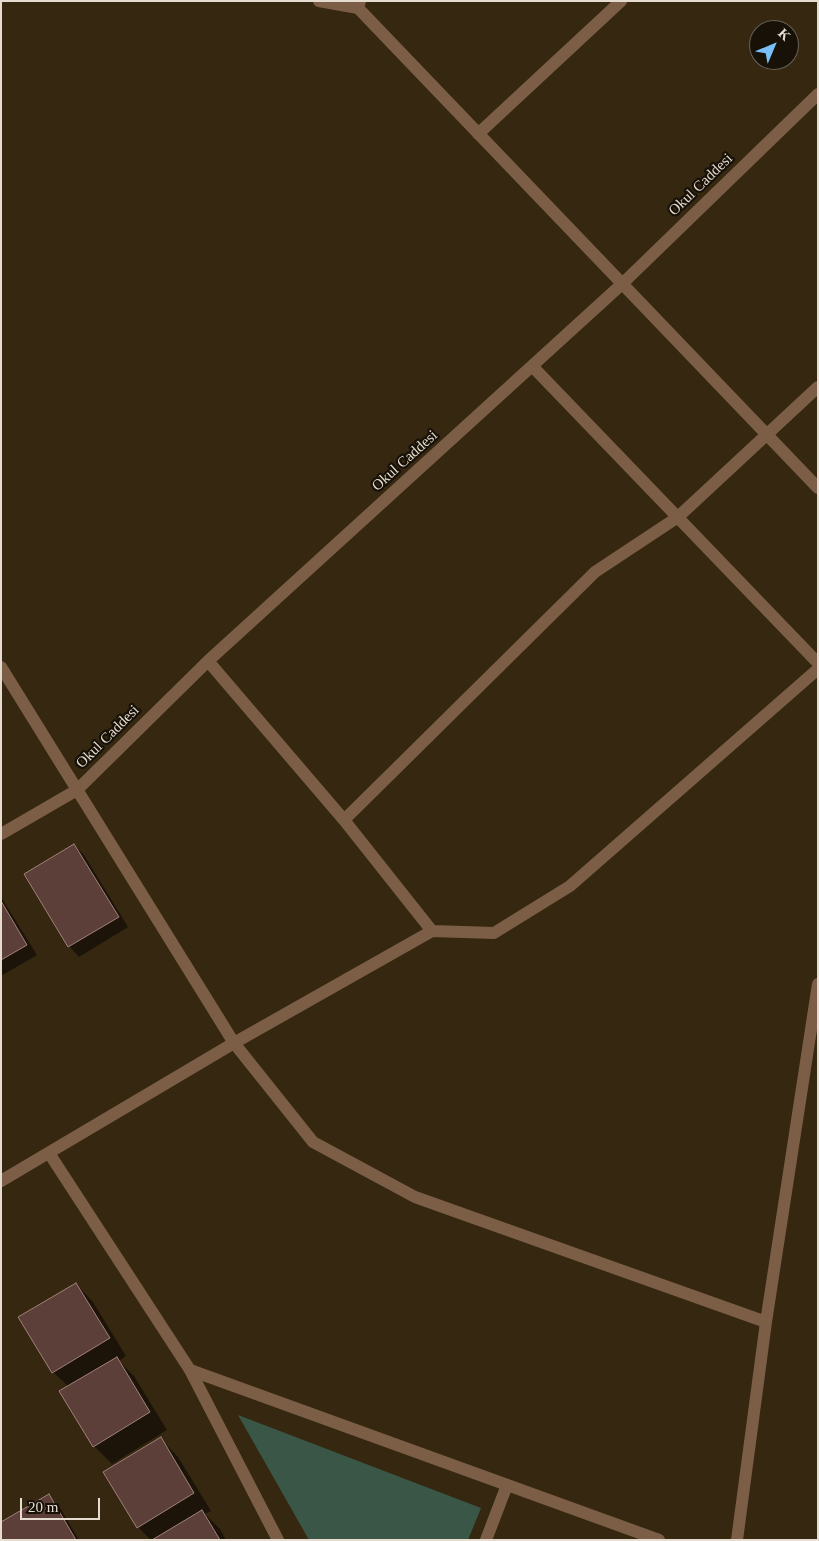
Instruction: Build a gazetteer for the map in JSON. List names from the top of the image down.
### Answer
{
  "streets": {
    "street": ["Okul Caddesi"]
  },
  "scale_bar": "20 m",
  "north": "top right"
}
